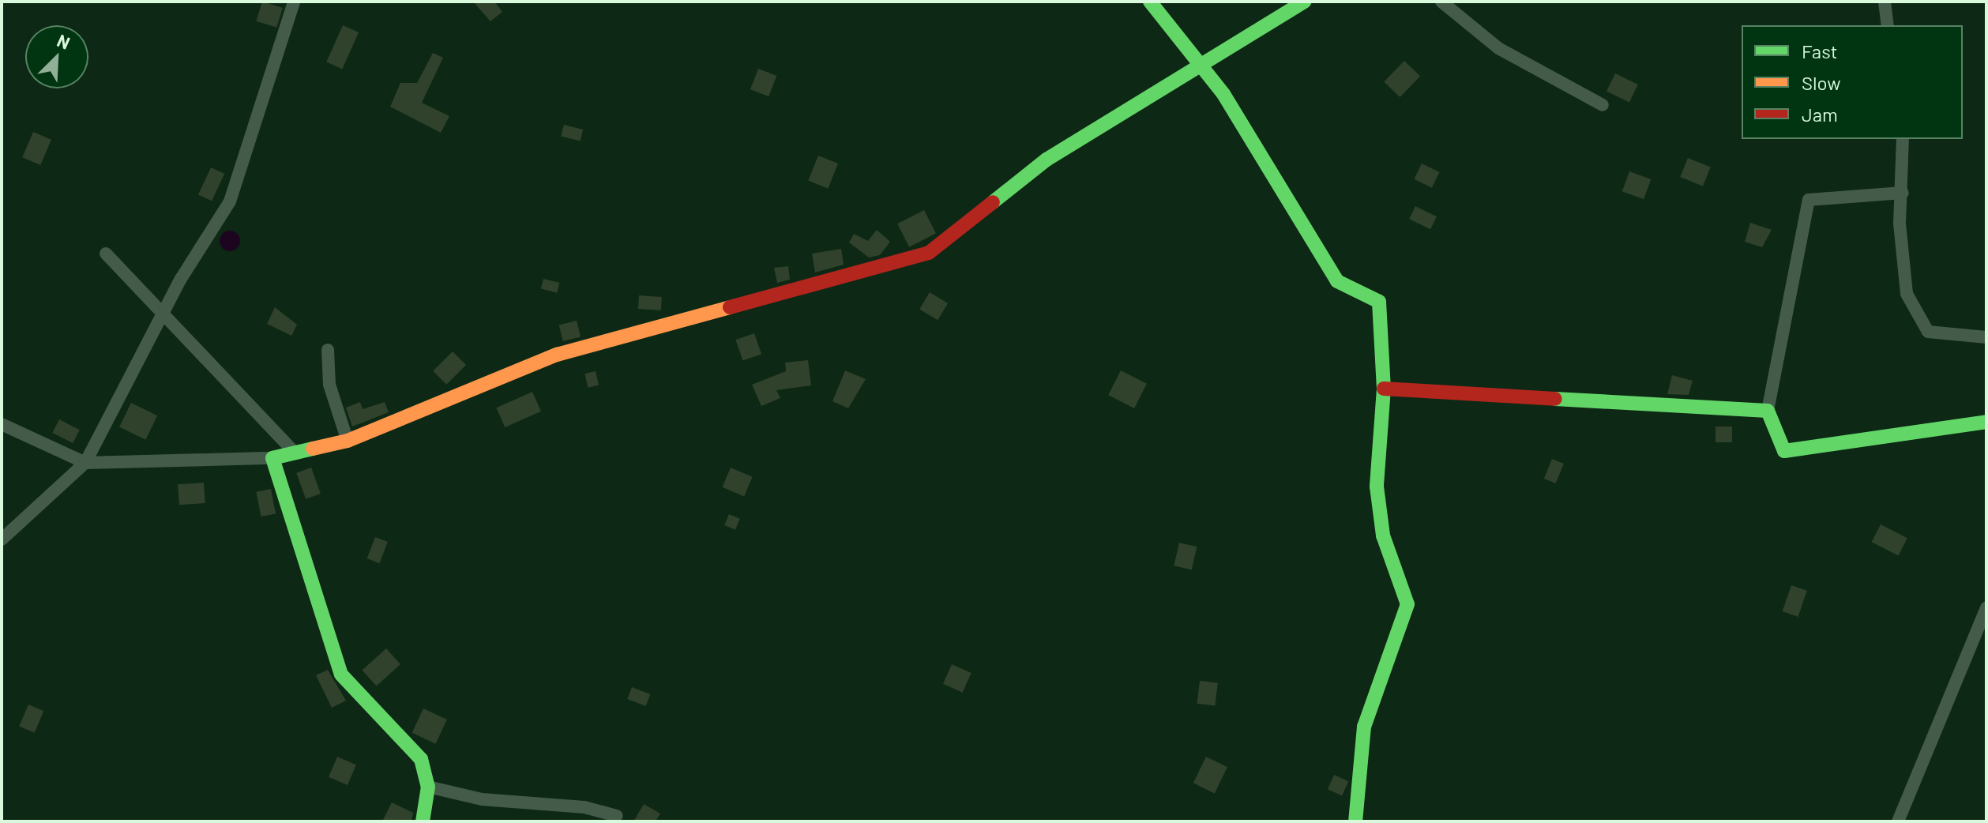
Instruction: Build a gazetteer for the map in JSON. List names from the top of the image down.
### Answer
{
  "legend": ["Fast", "Slow", "Jam"],
  "north": "top right"
}
